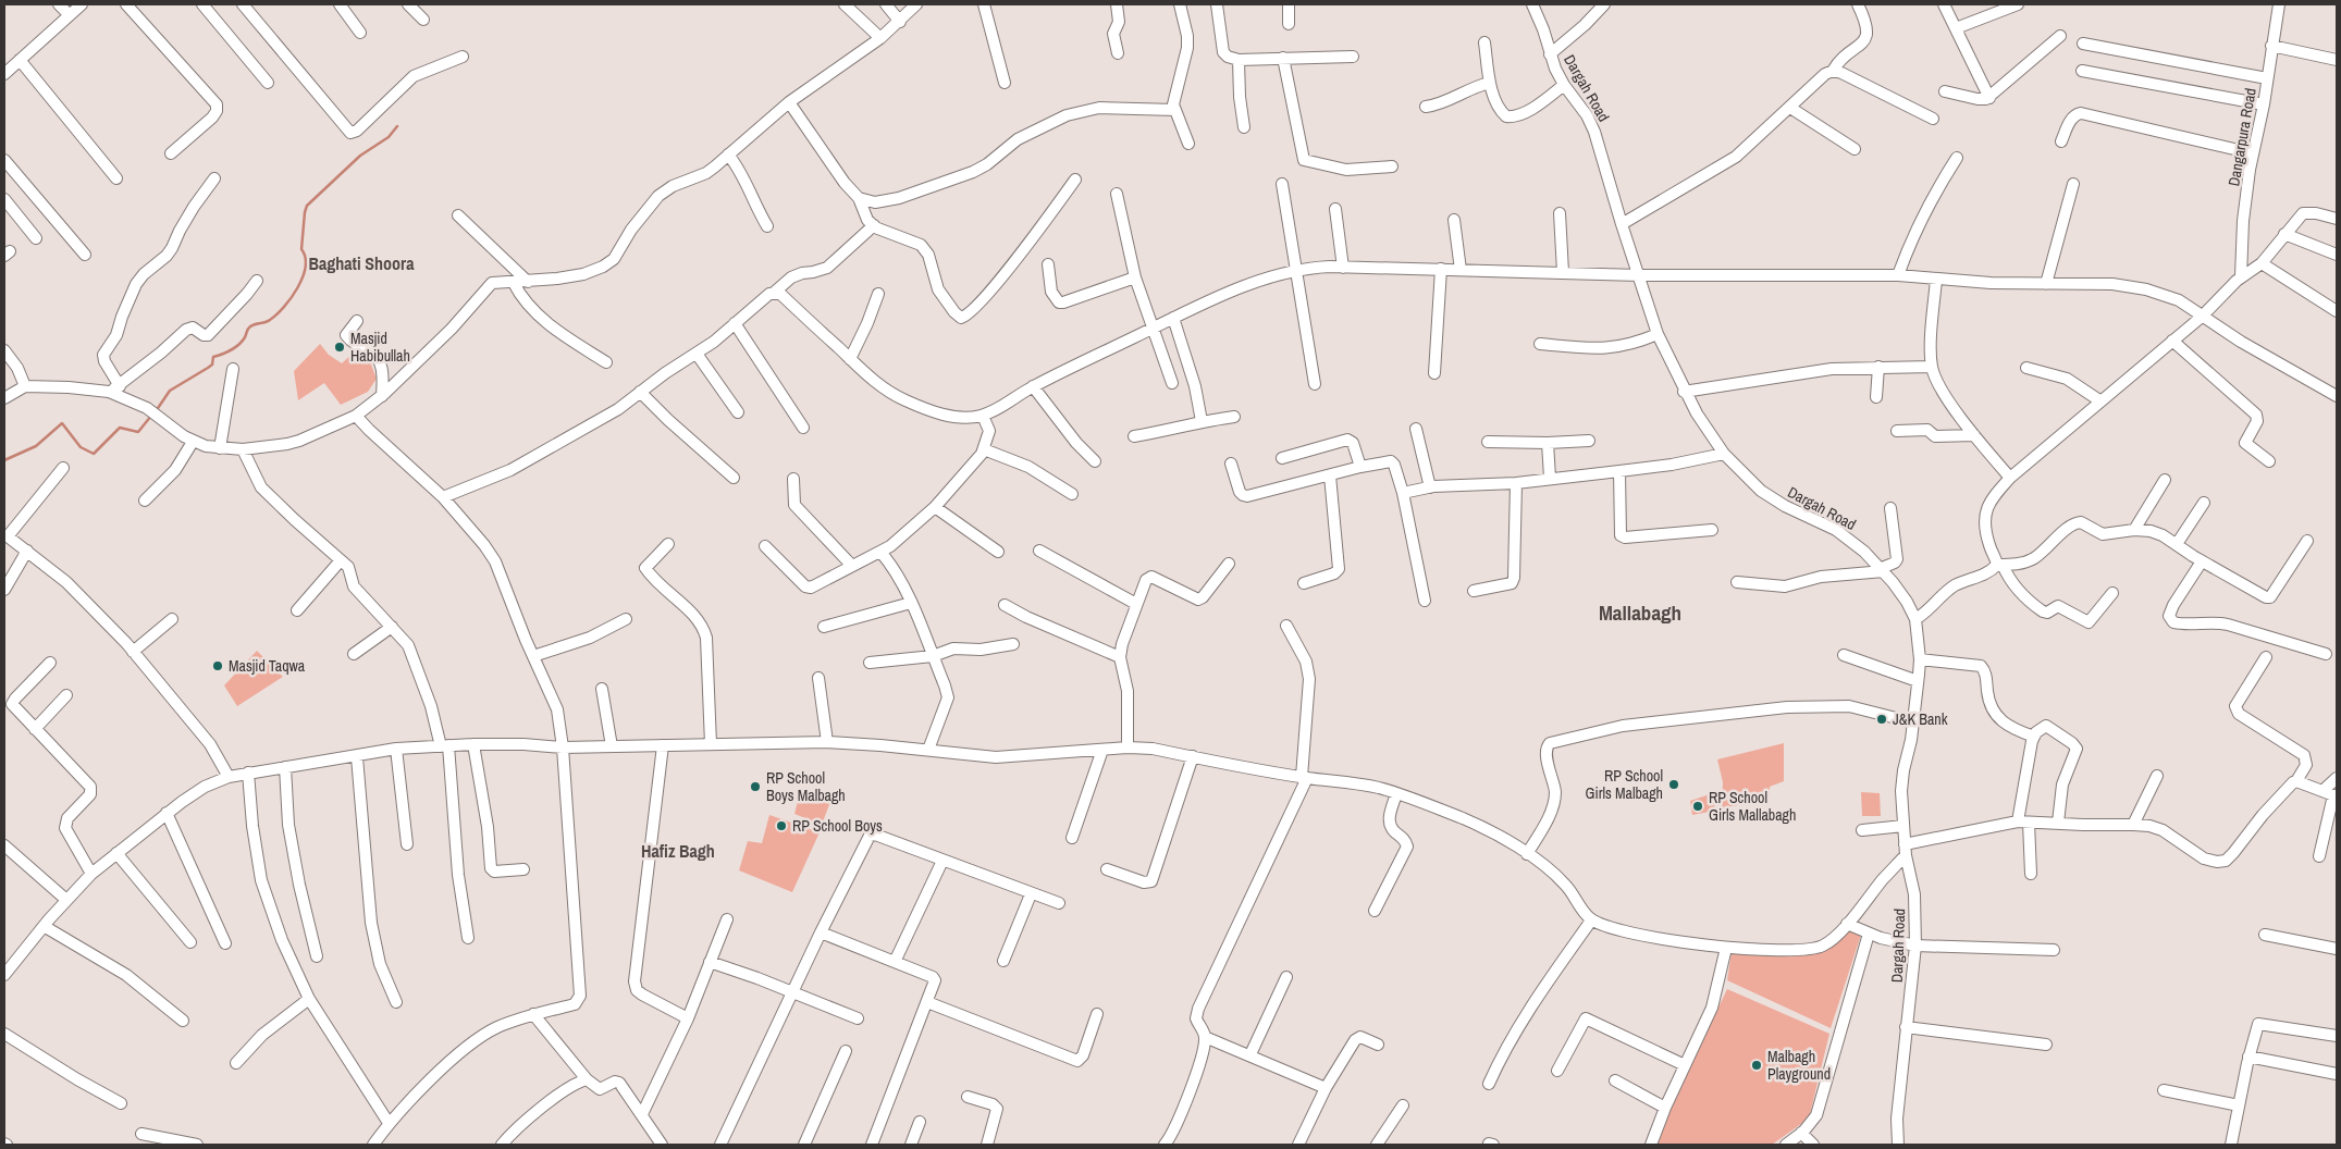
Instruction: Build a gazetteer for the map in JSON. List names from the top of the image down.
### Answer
{
  "streets": {
    "street": ["Dargah Road", "Dangarpura Road"]
  },
  "districts": ["Baghati Shoora", "Mallabagh", "Hafiz Bagh"],
  "places": [
    "Masjid Habibullah",
    "Masjid Taqwa",
    "J&K Bank",
    "RP School Girls Malbagh",
    "RP School Boys Malbagh",
    "RP School Girls Mallabagh",
    "RP School Boys",
    "Malbagh Playground"
  ]
}
